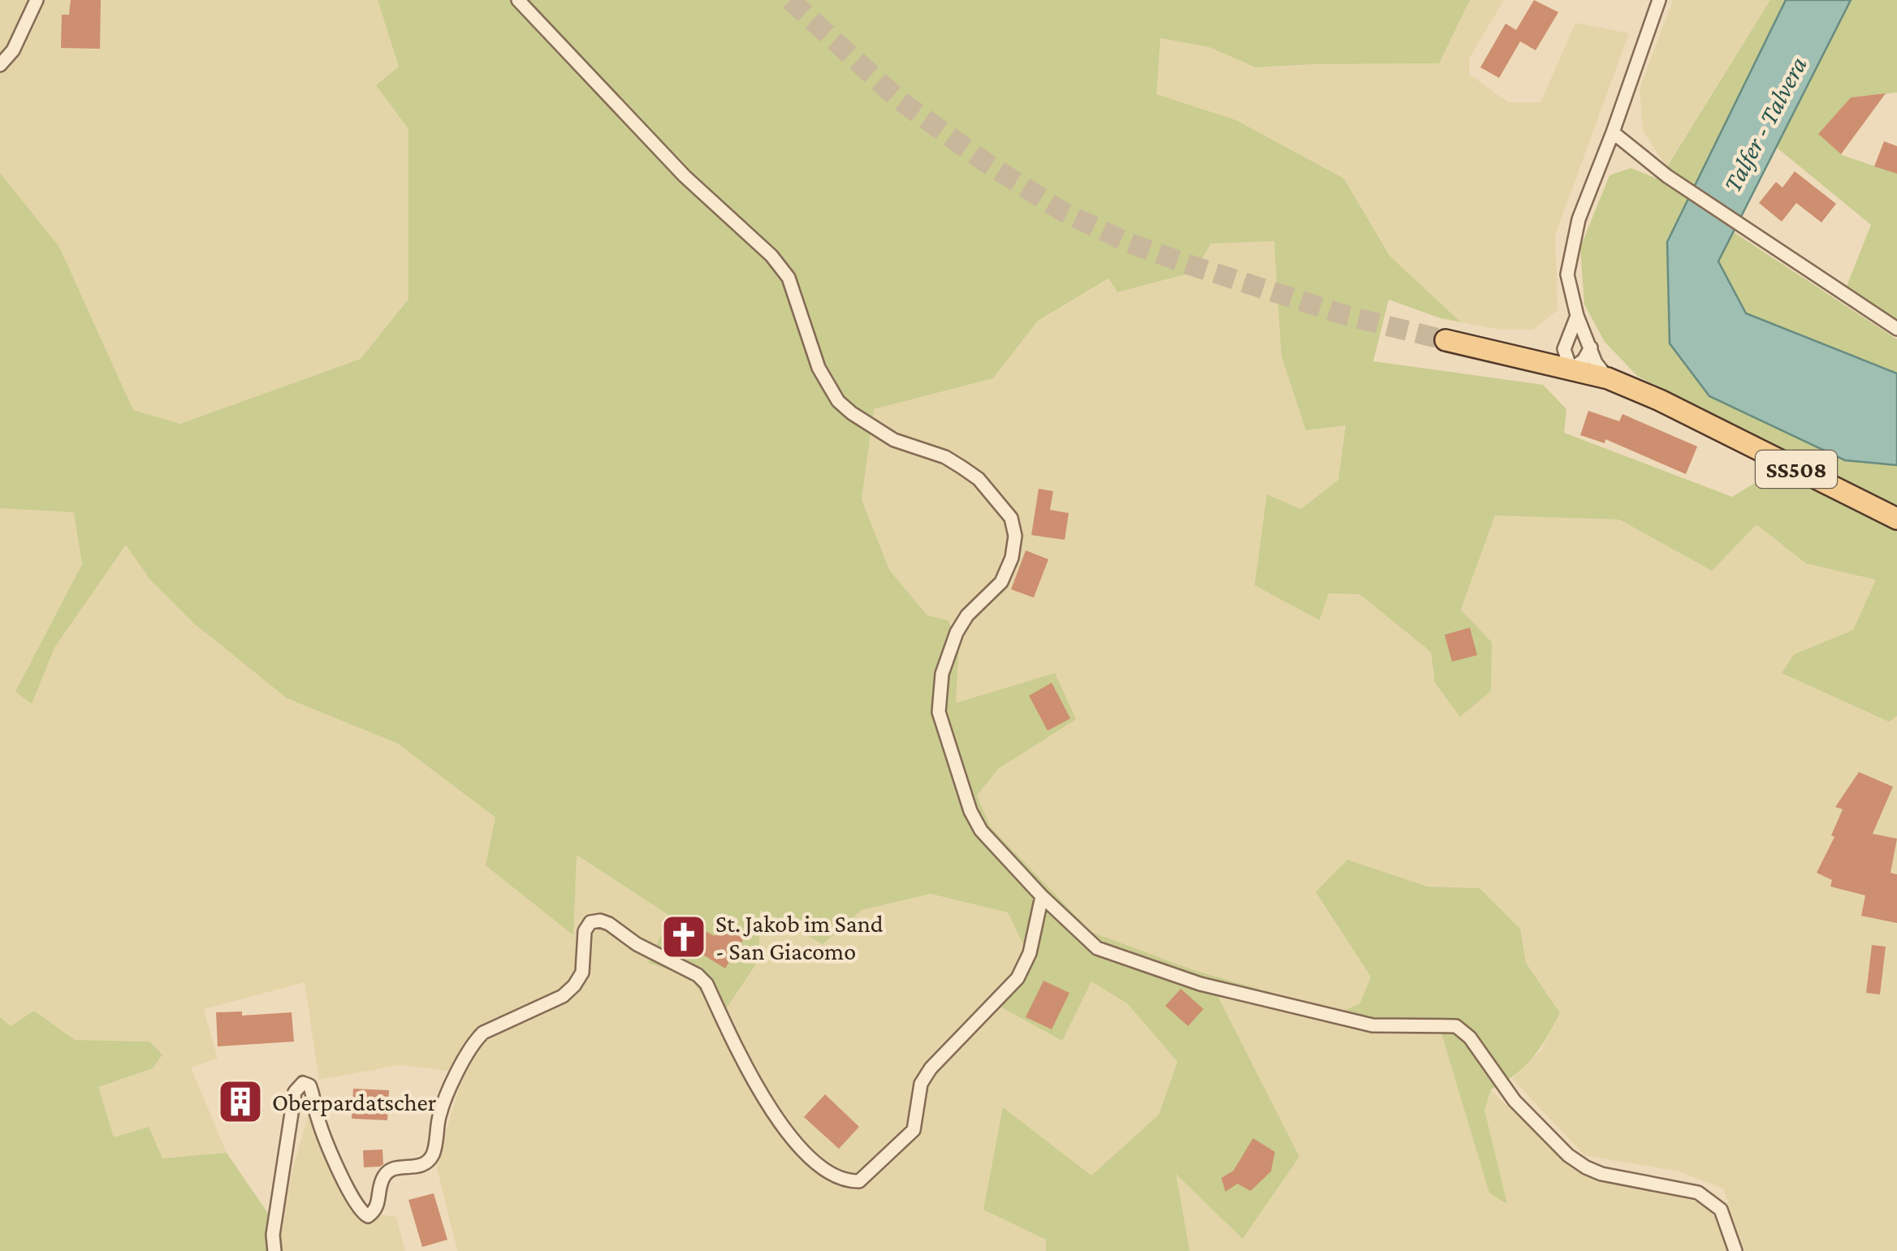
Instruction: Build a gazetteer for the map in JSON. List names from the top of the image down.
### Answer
{
  "streets": {
    "main road": ["SS508"]
  },
  "water": ["Talfer - Talvera"],
  "places": {
    "church": ["St. Jakob im Sand - San Giacomo"],
    "building": ["Oberpardatscher"]
  }
}
